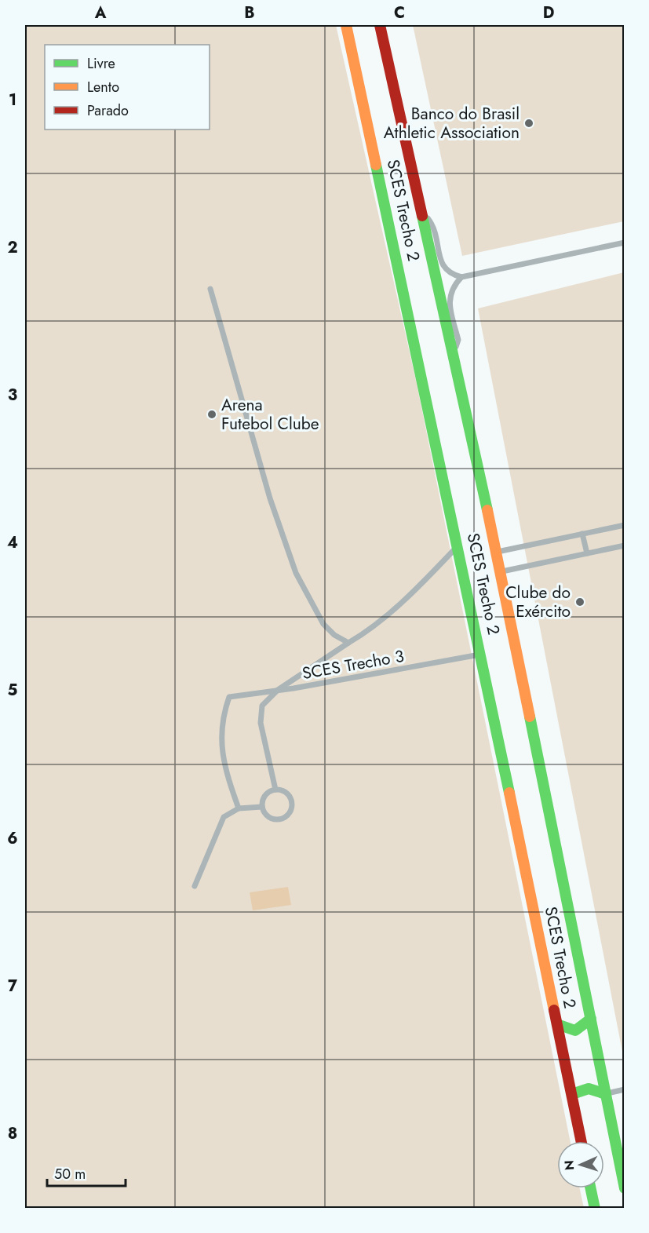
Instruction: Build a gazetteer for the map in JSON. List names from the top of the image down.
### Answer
{
  "streets": {
    "main road": ["SCES Trecho 2"],
    "lane": ["SCES Trecho 3"]
  },
  "crossings": [
    ["SCES Trecho 2", "SCES Trecho 3"]
  ],
  "places": ["Banco do Brasil Athletic Association", "Arena Futebol Clube", "Clube do Exército"],
  "legend": ["Livre", "Lento", "Parado"],
  "scale_bar": "50 m",
  "north": "left",
  "grid": {
    "columns": [
      "A",
      "B",
      "C",
      "D"
    ],
    "rows": [
      "1",
      "2",
      "3",
      "4",
      "5",
      "6",
      "7",
      "8"
    ]
  }
}
